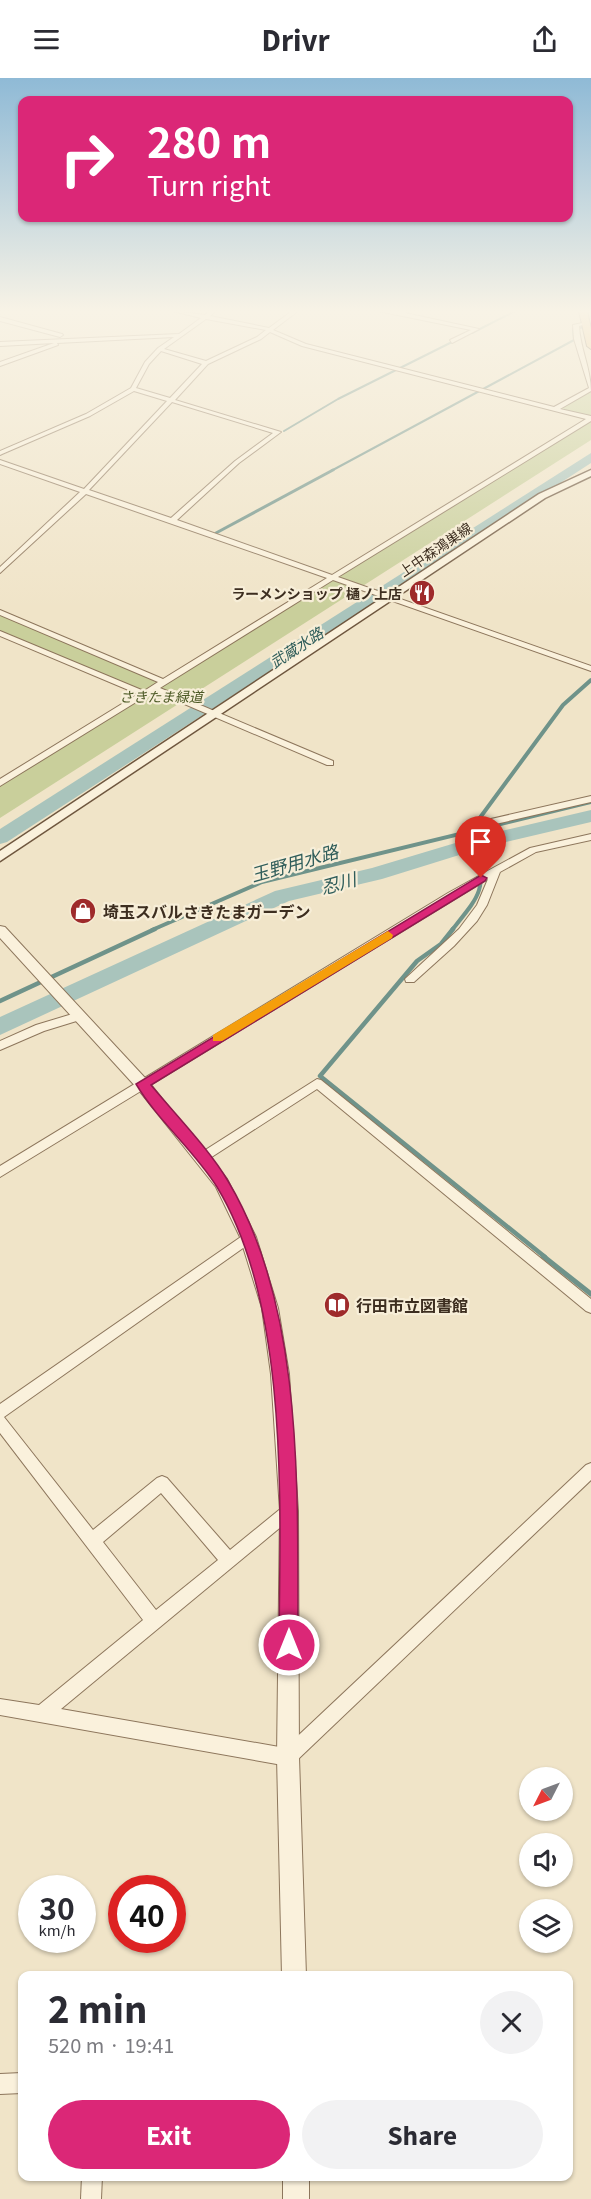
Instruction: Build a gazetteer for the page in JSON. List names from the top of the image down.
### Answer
{
  "streets": {
    "main road": ["上中森鴻巣線"]
  },
  "water": ["武蔵水路", "玉野用水路", "忍川"],
  "parks": ["さきたま緑道"],
  "places": {
    "restaurant": ["ラーメンショップ 樋ノ上店"],
    "shop": ["埼玉スバルさきたまガーデン"],
    "library": ["行田市立図書館"]
  },
  "north": "bottom left",
  "page": {
    "header": "Drivr",
    "turn": ["280 m", "Turn right"],
    "speed": "30 km/h",
    "limit": "40",
    "heading": ["2 min", "520 m · 19:41"],
    "buttons": ["Exit", "Share"]
  }
}
